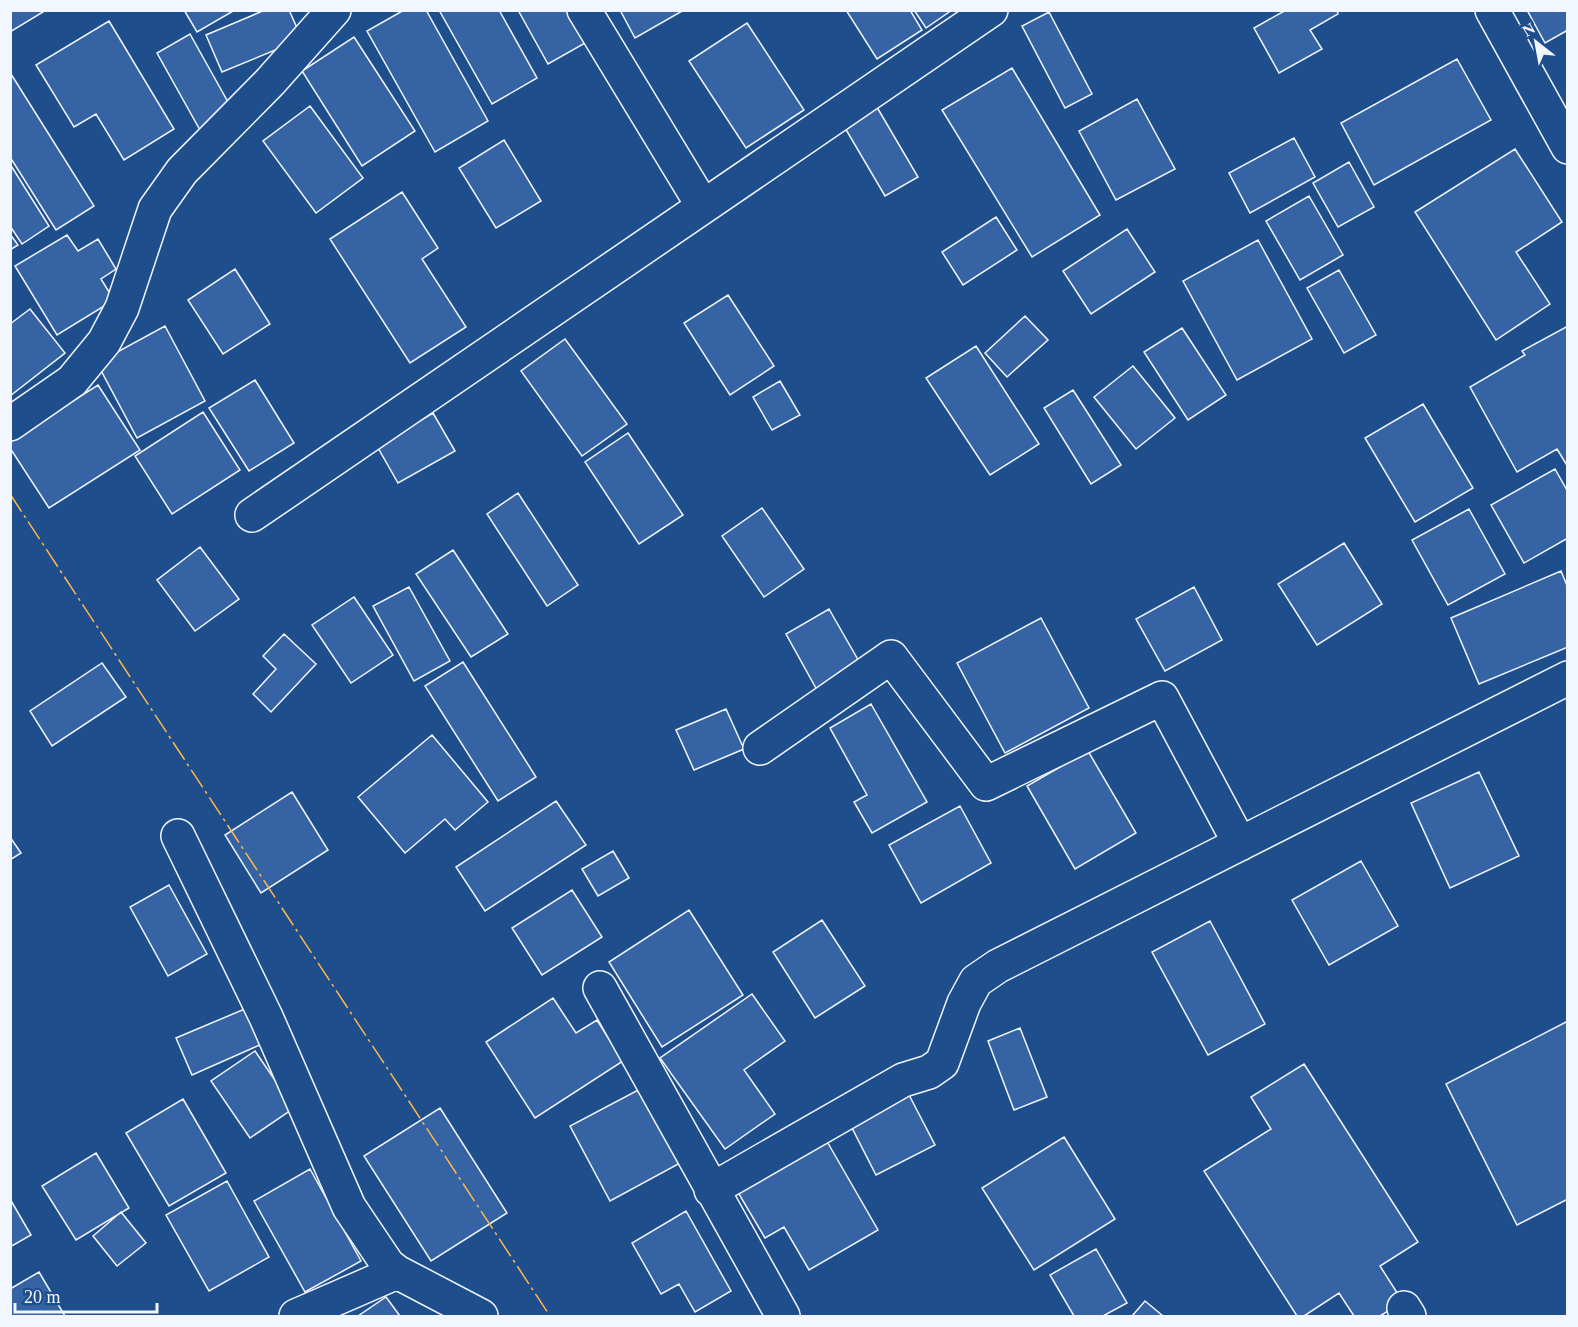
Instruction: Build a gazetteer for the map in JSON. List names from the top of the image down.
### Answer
{
  "scale_bar": "20 m",
  "north": "top left"
}
